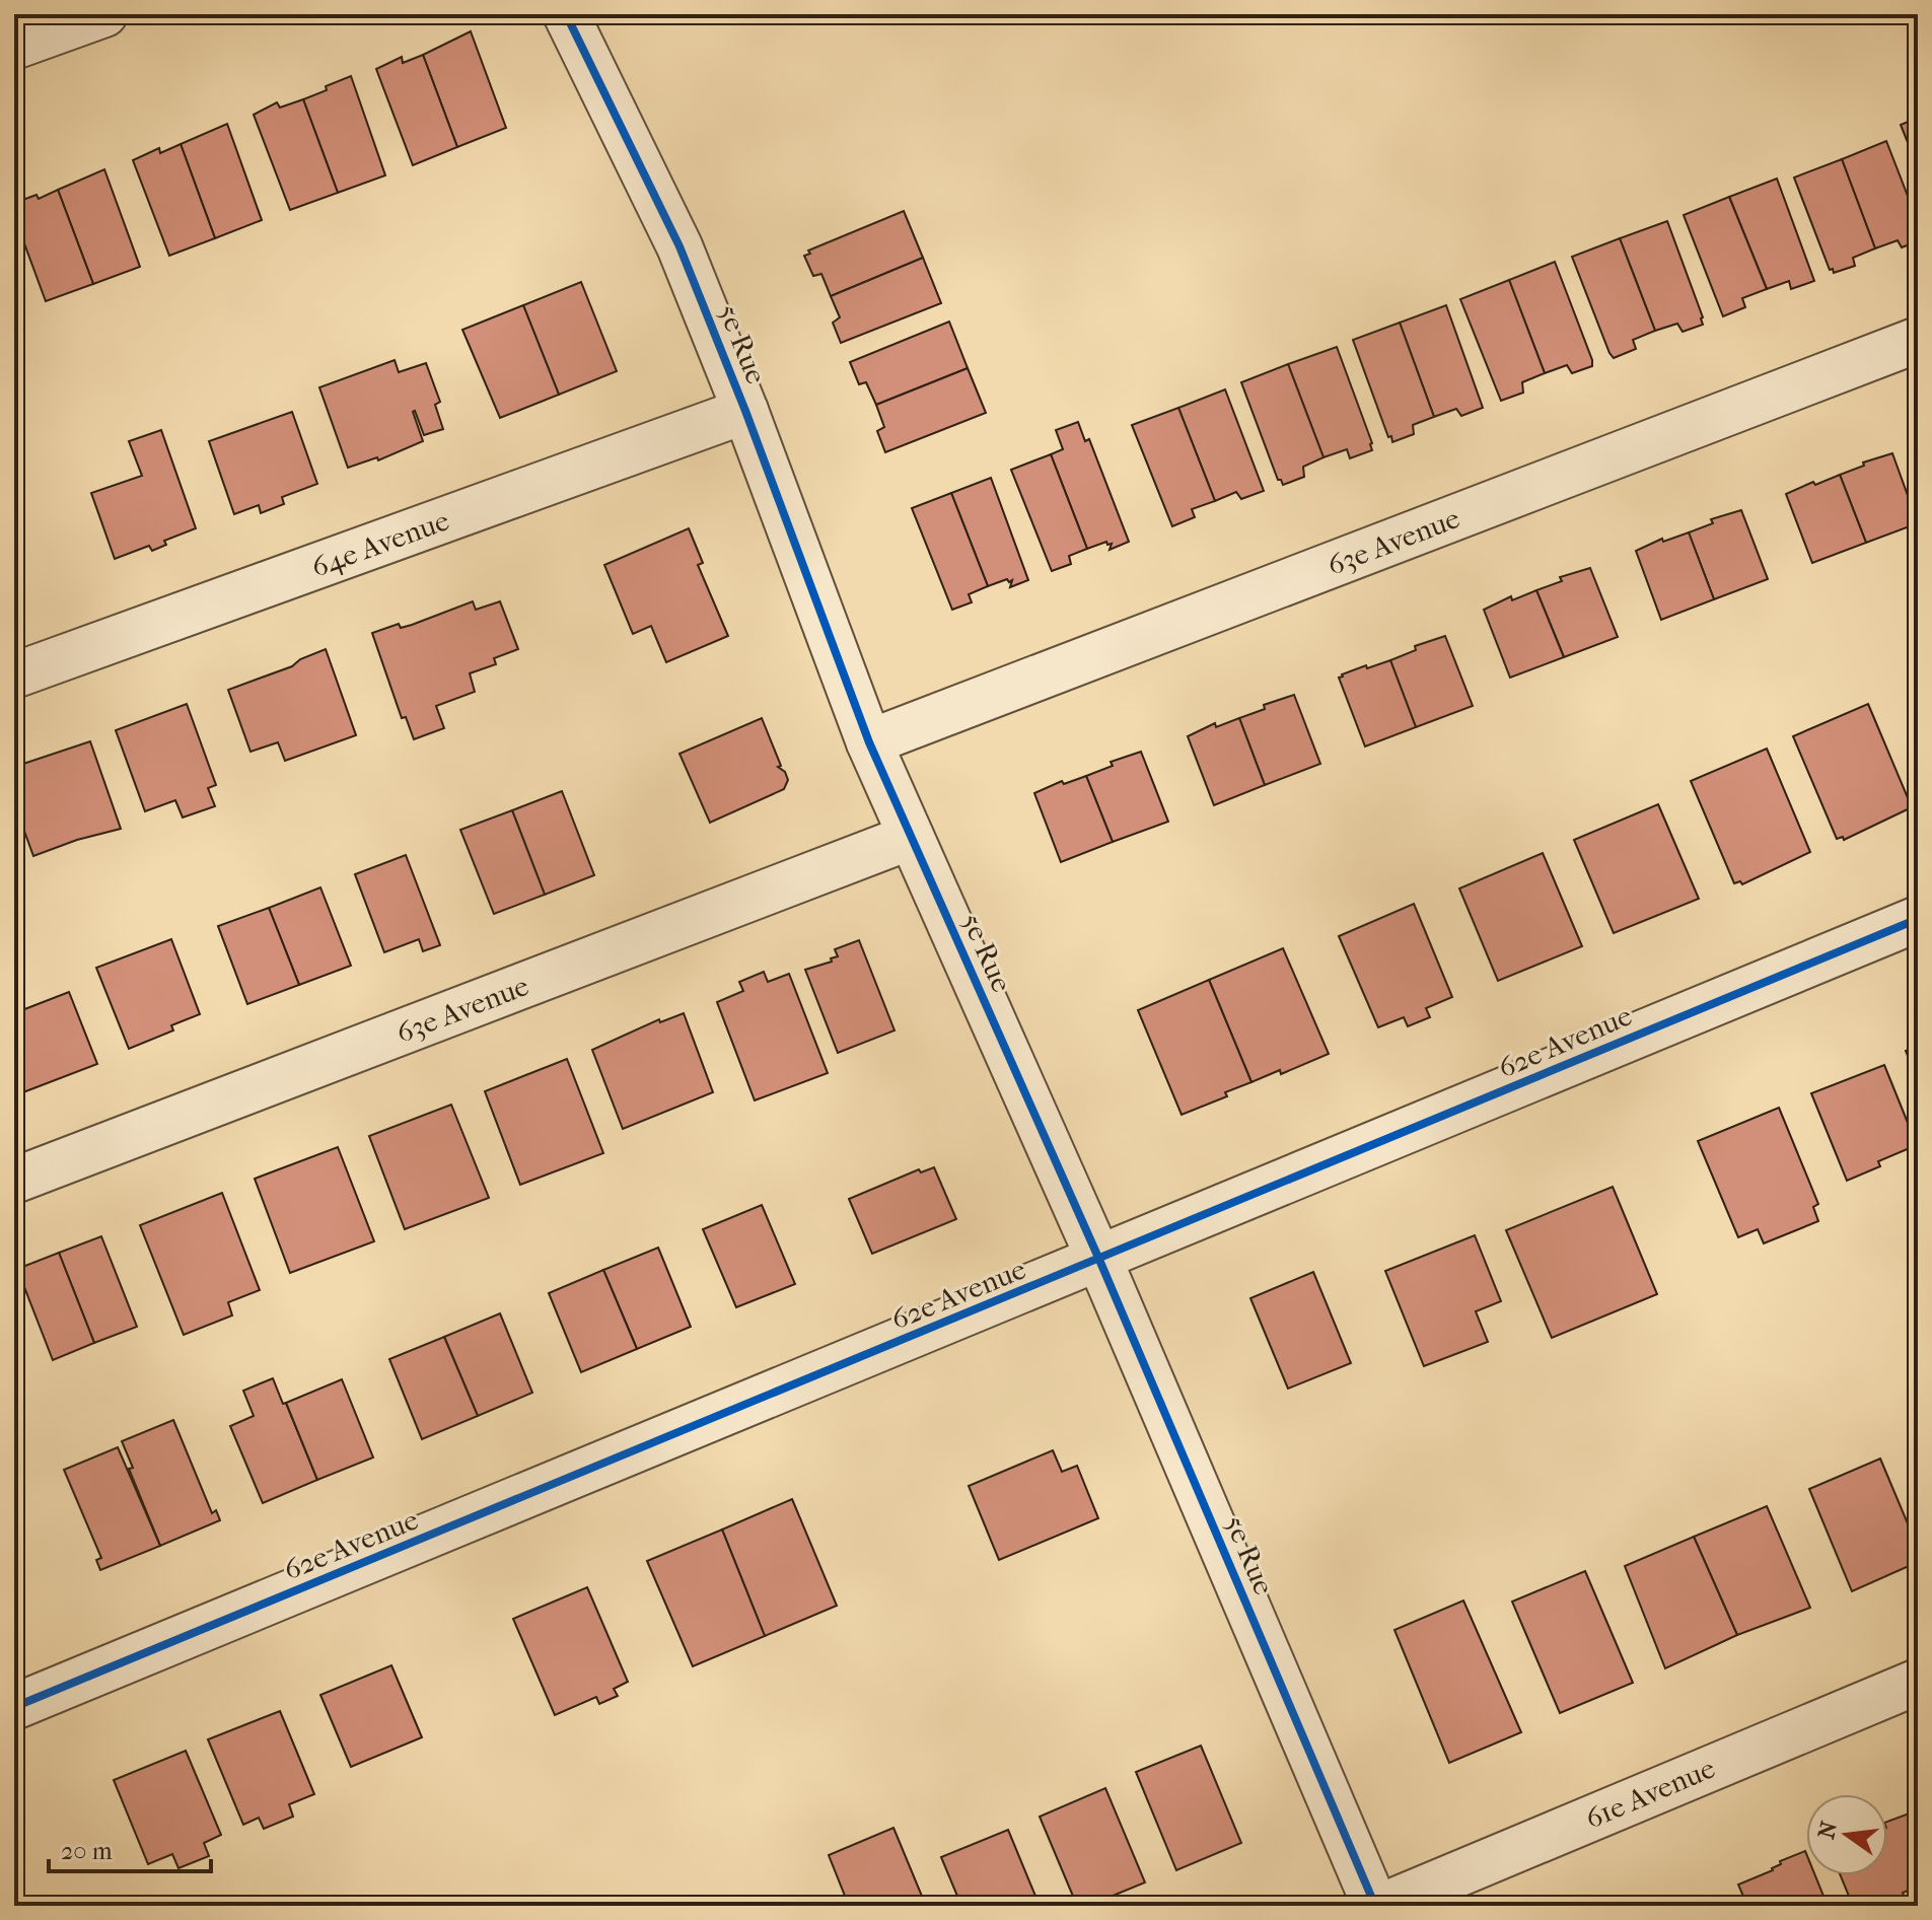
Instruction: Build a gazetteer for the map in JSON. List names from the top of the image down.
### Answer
{
  "streets": {
    "street": [
      "5e Rue",
      "63e Avenue",
      "64e Avenue",
      "62e Avenue",
      "61e Avenue"
    ]
  },
  "crossings": [
    ["5e Rue", "63e Avenue"],
    ["5e Rue", "64e Avenue"],
    ["5e Rue", "62e Avenue"]
  ],
  "scale_bar": "20 m",
  "north": "left"
}
